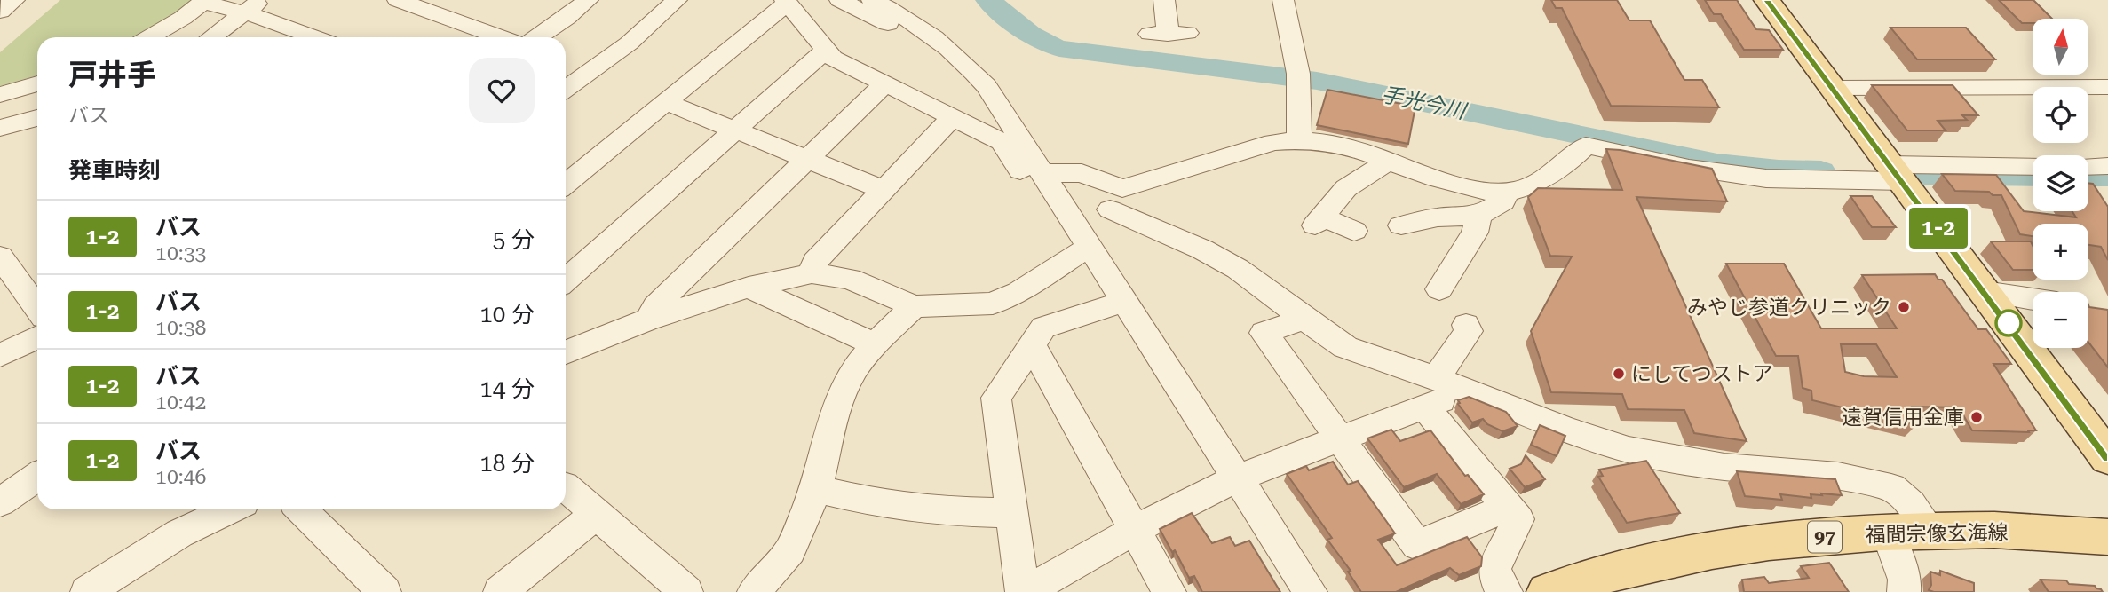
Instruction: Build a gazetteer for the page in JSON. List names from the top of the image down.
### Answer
{
  "streets": {
    "main road": ["福間宗像玄海線", "97"]
  },
  "water": ["手光今川"],
  "places": ["みやじ参道クリニック", "にしてつストア", "遠賀信用金庫"],
  "lines": ["bus line 1-2"],
  "north": "top",
  "page": {
    "on_map": "1-2",
    "map_buttons": ["+", "−"],
    "heading": [
      ["戸井手", "バス"],
      "発車時刻"
    ],
    "list": [
      {
        "mark": "1-2",
        "name": "バス",
        "note": "10:33",
        "value": "5 分"
      },
      {
        "mark": "1-2",
        "name": "バス",
        "note": "10:38",
        "value": "10 分"
      },
      {
        "mark": "1-2",
        "name": "バス",
        "note": "10:42",
        "value": "14 分"
      },
      {
        "mark": "1-2",
        "name": "バス",
        "note": "10:46",
        "value": "18 分"
      }
    ]
  }
}
